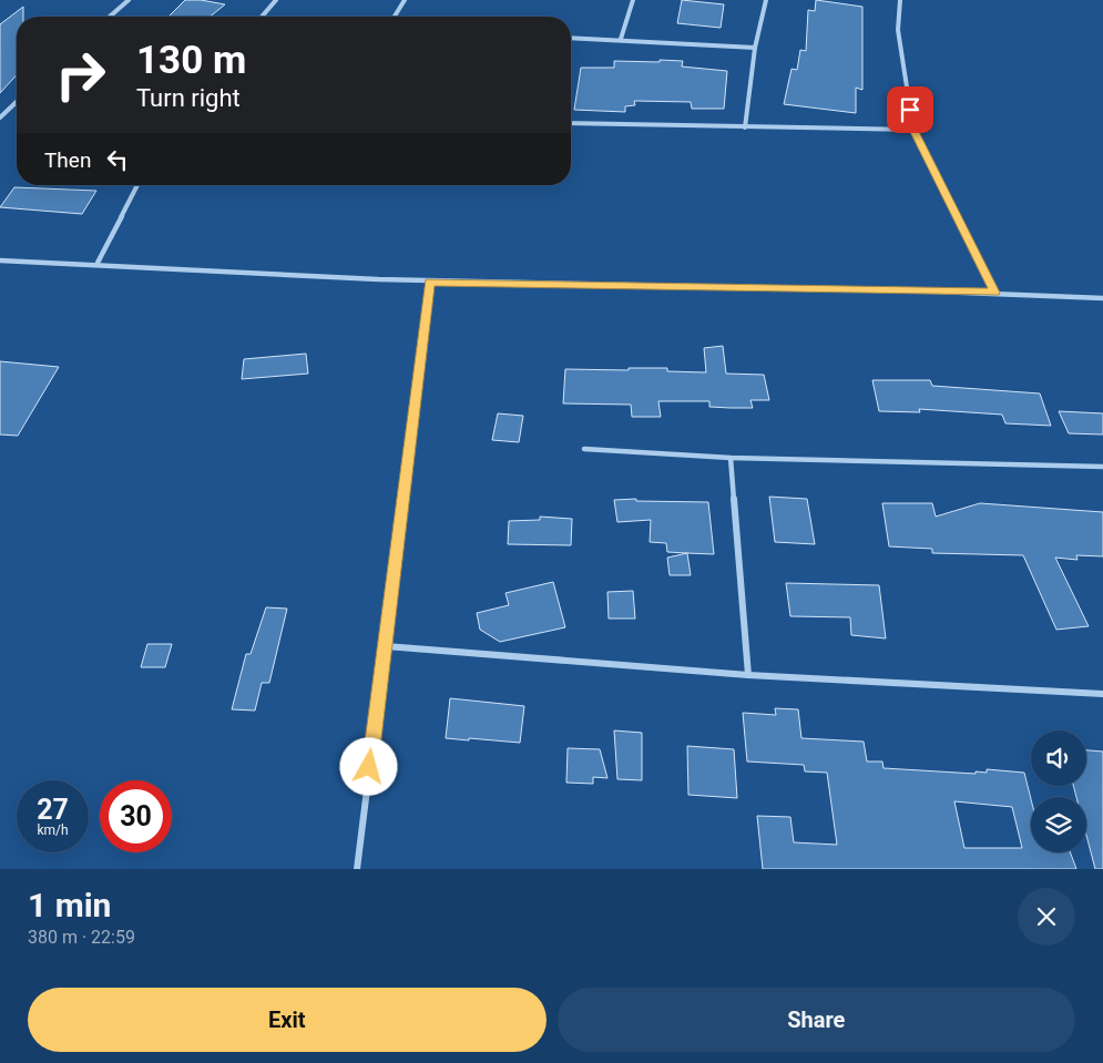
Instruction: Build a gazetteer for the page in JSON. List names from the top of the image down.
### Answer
{
  "page": {
    "turn": ["130 m", "Turn right"],
    "then": "Then",
    "speed": "27 km/h",
    "limit": "30",
    "heading": ["1 min", "380 m · 22:59"],
    "buttons": ["Exit", "Share"]
  }
}
